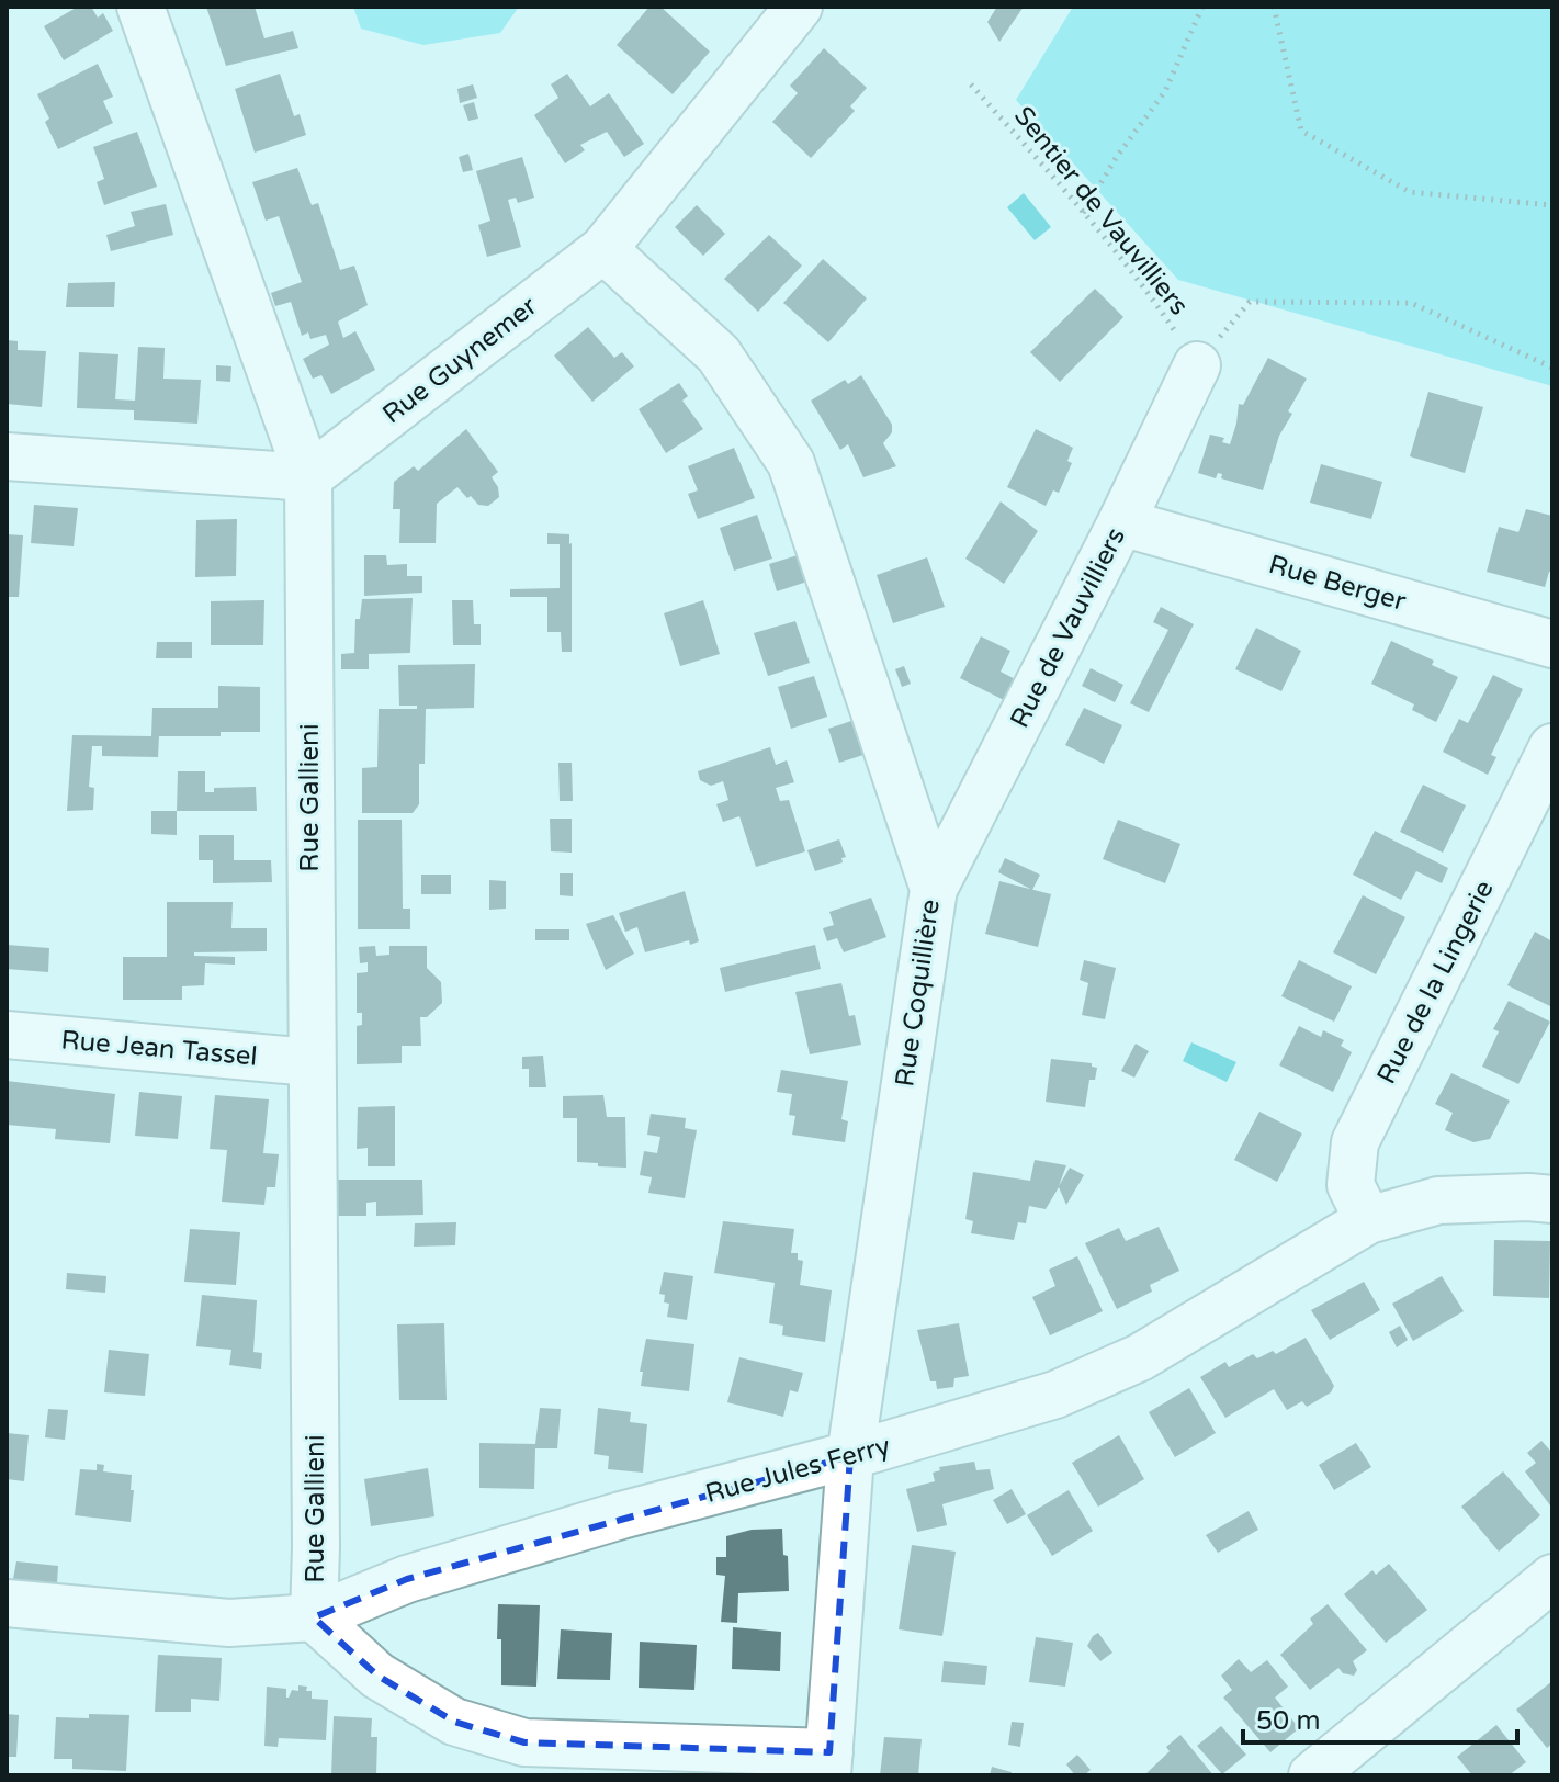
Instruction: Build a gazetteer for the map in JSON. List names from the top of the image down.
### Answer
{
  "streets": {
    "street": [
      "Rue Guynemer",
      "Rue Berger",
      "Rue de Vauvilliers",
      "Rue Gallieni",
      "Rue de la Lingerie",
      "Rue Coquillière",
      "Rue Jean Tassel",
      "Rue Jules Ferry"
    ],
    "path": ["Sentier de Vauvilliers"]
  },
  "crossings": [
    ["Sentier de Vauvilliers", "Rue de Vauvilliers"],
    ["Rue Guynemer", "Rue Gallieni"],
    ["Rue Guynemer", "Rue Coquillière"],
    ["Rue Berger", "Rue de Vauvilliers"],
    ["Rue de Vauvilliers", "Rue Coquillière"],
    ["Rue Gallieni", "Rue Jean Tassel"],
    ["Rue Gallieni", "Rue Jules Ferry"],
    ["Rue de la Lingerie", "Rue Jules Ferry"],
    ["Rue Coquillière", "Rue Jules Ferry"]
  ],
  "scale_bar": "50 m"
}
